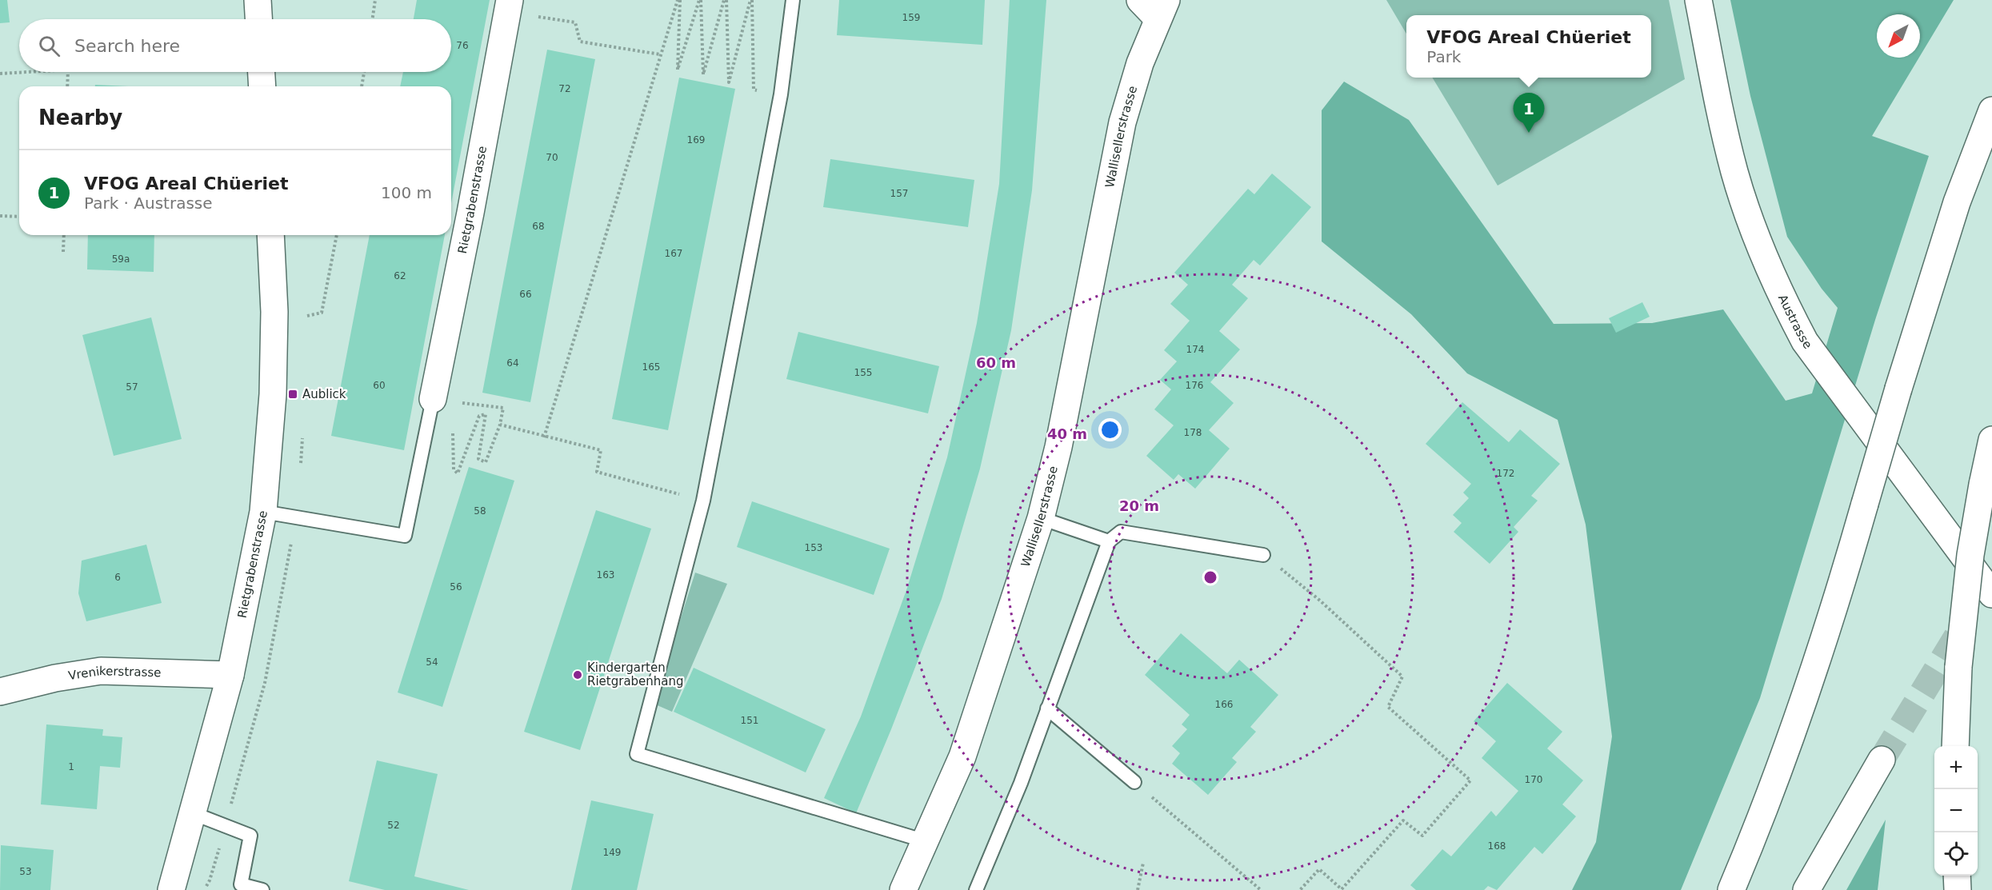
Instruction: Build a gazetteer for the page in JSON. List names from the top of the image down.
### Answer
{
  "streets": {
    "main road": [
      "Wallisellerstrasse",
      "Rietgrabenstrasse",
      "Austrasse",
      "Vrenikerstrasse"
    ]
  },
  "crossings": [
    ["Rietgrabenstrasse", "Vrenikerstrasse"]
  ],
  "places": {
    "transit": ["Aublick"],
    "other": ["Kindergarten Rietgrabenhang"]
  },
  "house_numbers": [
    "159",
    "76",
    "72",
    "169",
    "70",
    "157",
    "68",
    "167",
    "59a",
    "62",
    "66",
    "174",
    "64",
    "165",
    "155",
    "60",
    "176",
    "57",
    "178",
    "172",
    "58",
    "153",
    "163",
    "6",
    "56",
    "54",
    "166",
    "151",
    "1",
    "170",
    "52",
    "168",
    "149",
    "53"
  ],
  "north": "bottom left",
  "page": {
    "popup": ["VFOG Areal Chüeriet", "Park"],
    "search": "Search here",
    "heading": "Nearby",
    "pins": "1",
    "list": [
      {
        "mark": "1",
        "name": "VFOG Areal Chüeriet",
        "note": "Park · Austrasse",
        "value": "100 m"
      }
    ],
    "map_buttons": ["+", "−"]
  },
  "rings": ["60 m", "40 m", "20 m"]
}
